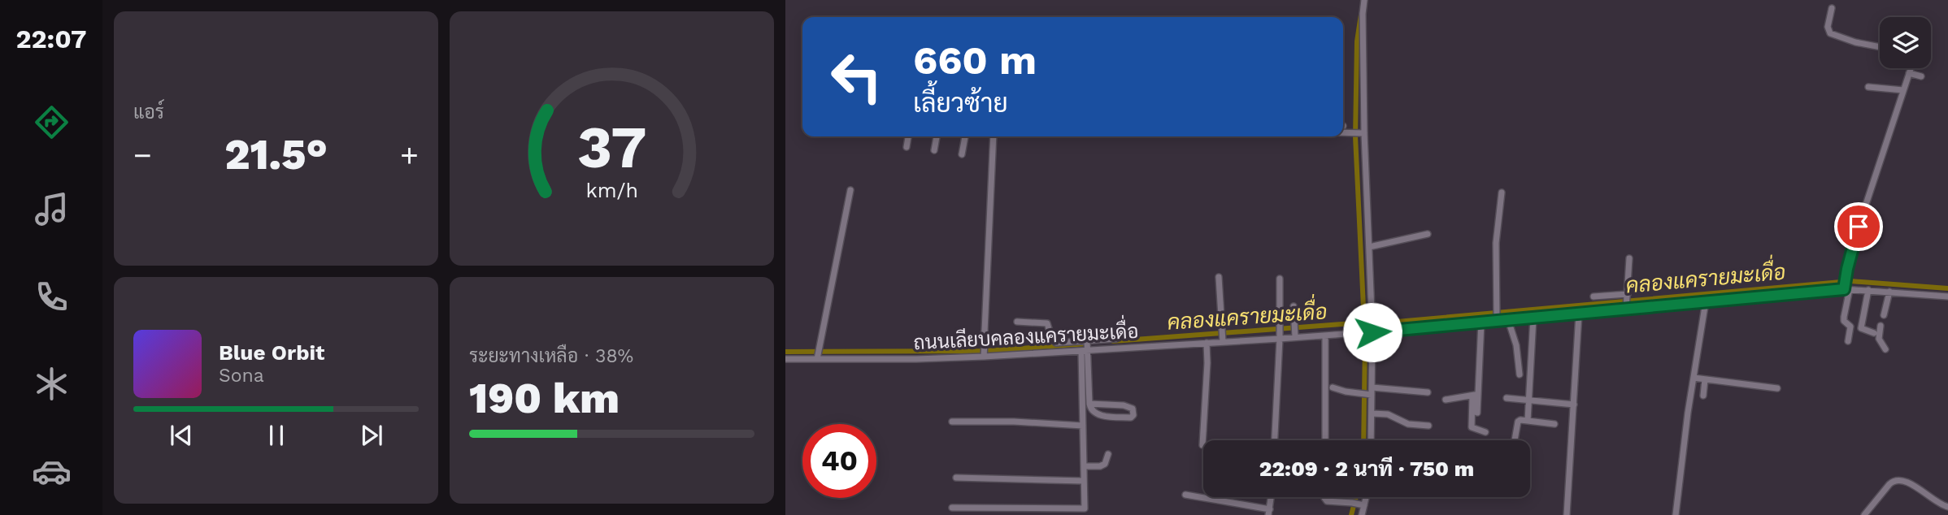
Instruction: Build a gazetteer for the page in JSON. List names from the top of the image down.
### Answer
{
  "streets": {
    "street": ["ถนนเลียบคลองแครายมะเดื่อ"]
  },
  "water": ["คลองแครายมะเดื่อ"],
  "page": {
    "tabs": "22:07",
    "tile": [
      "แอร์",
      ["ระยะทางเหลือ · 38%", "190 km"]
    ],
    "turn": ["660 m", "เลี้ยวซ้าย"],
    "heat": ["−", "21.5°", "+"],
    "song": ["Blue Orbit", "Sona"],
    "limit": "40",
    "trip": "22:09 · 2 นาที · 750 m",
    "gauge": ["37", "km/h"]
  }
}
